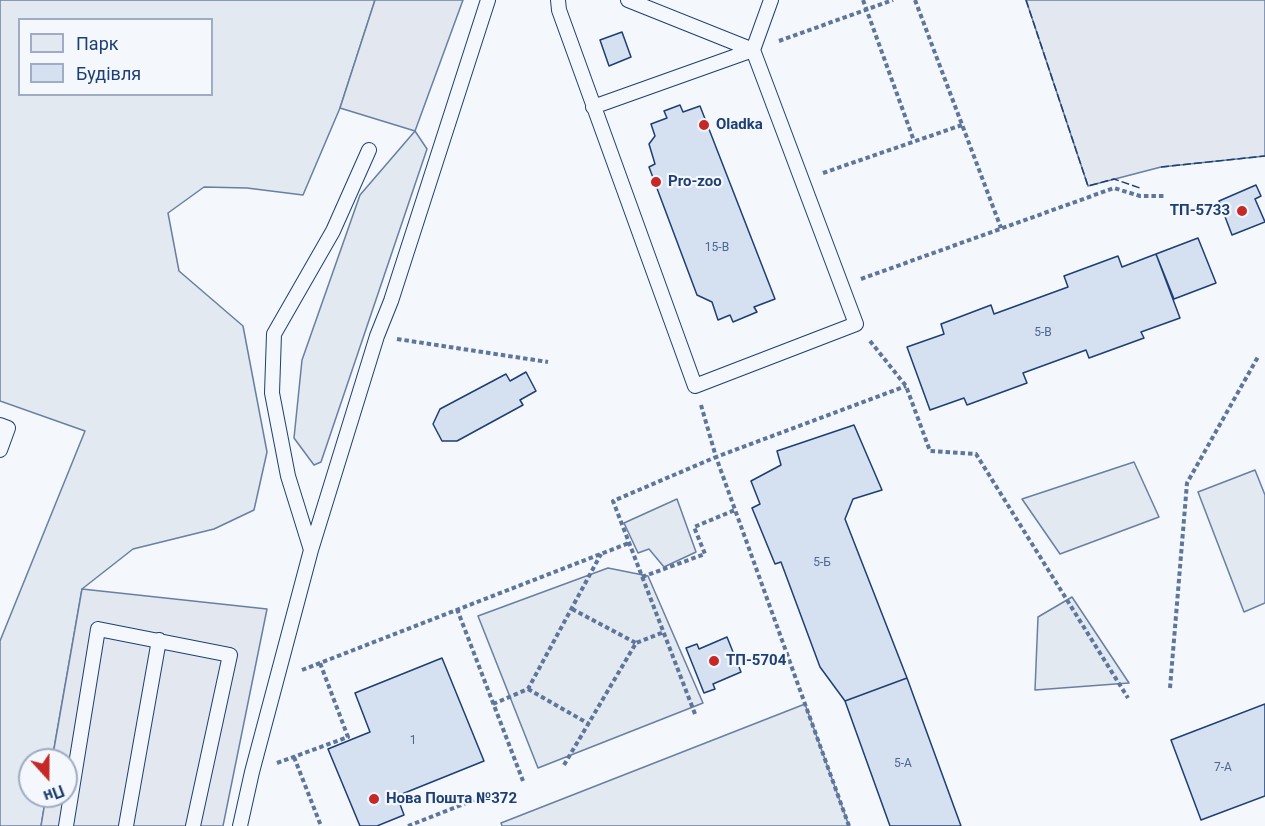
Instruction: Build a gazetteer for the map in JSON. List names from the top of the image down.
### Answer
{
  "places": [
    "Oladka",
    "Pro-zoo",
    "ТП-5733",
    "ТП-5704",
    "Нова Пошта №372"
  ],
  "house_numbers": [
    "15-В",
    "5-В",
    "5-Б",
    "1",
    "5-А",
    "7-А"
  ],
  "legend": ["Парк", "Будівля"],
  "north": "bottom"
}
